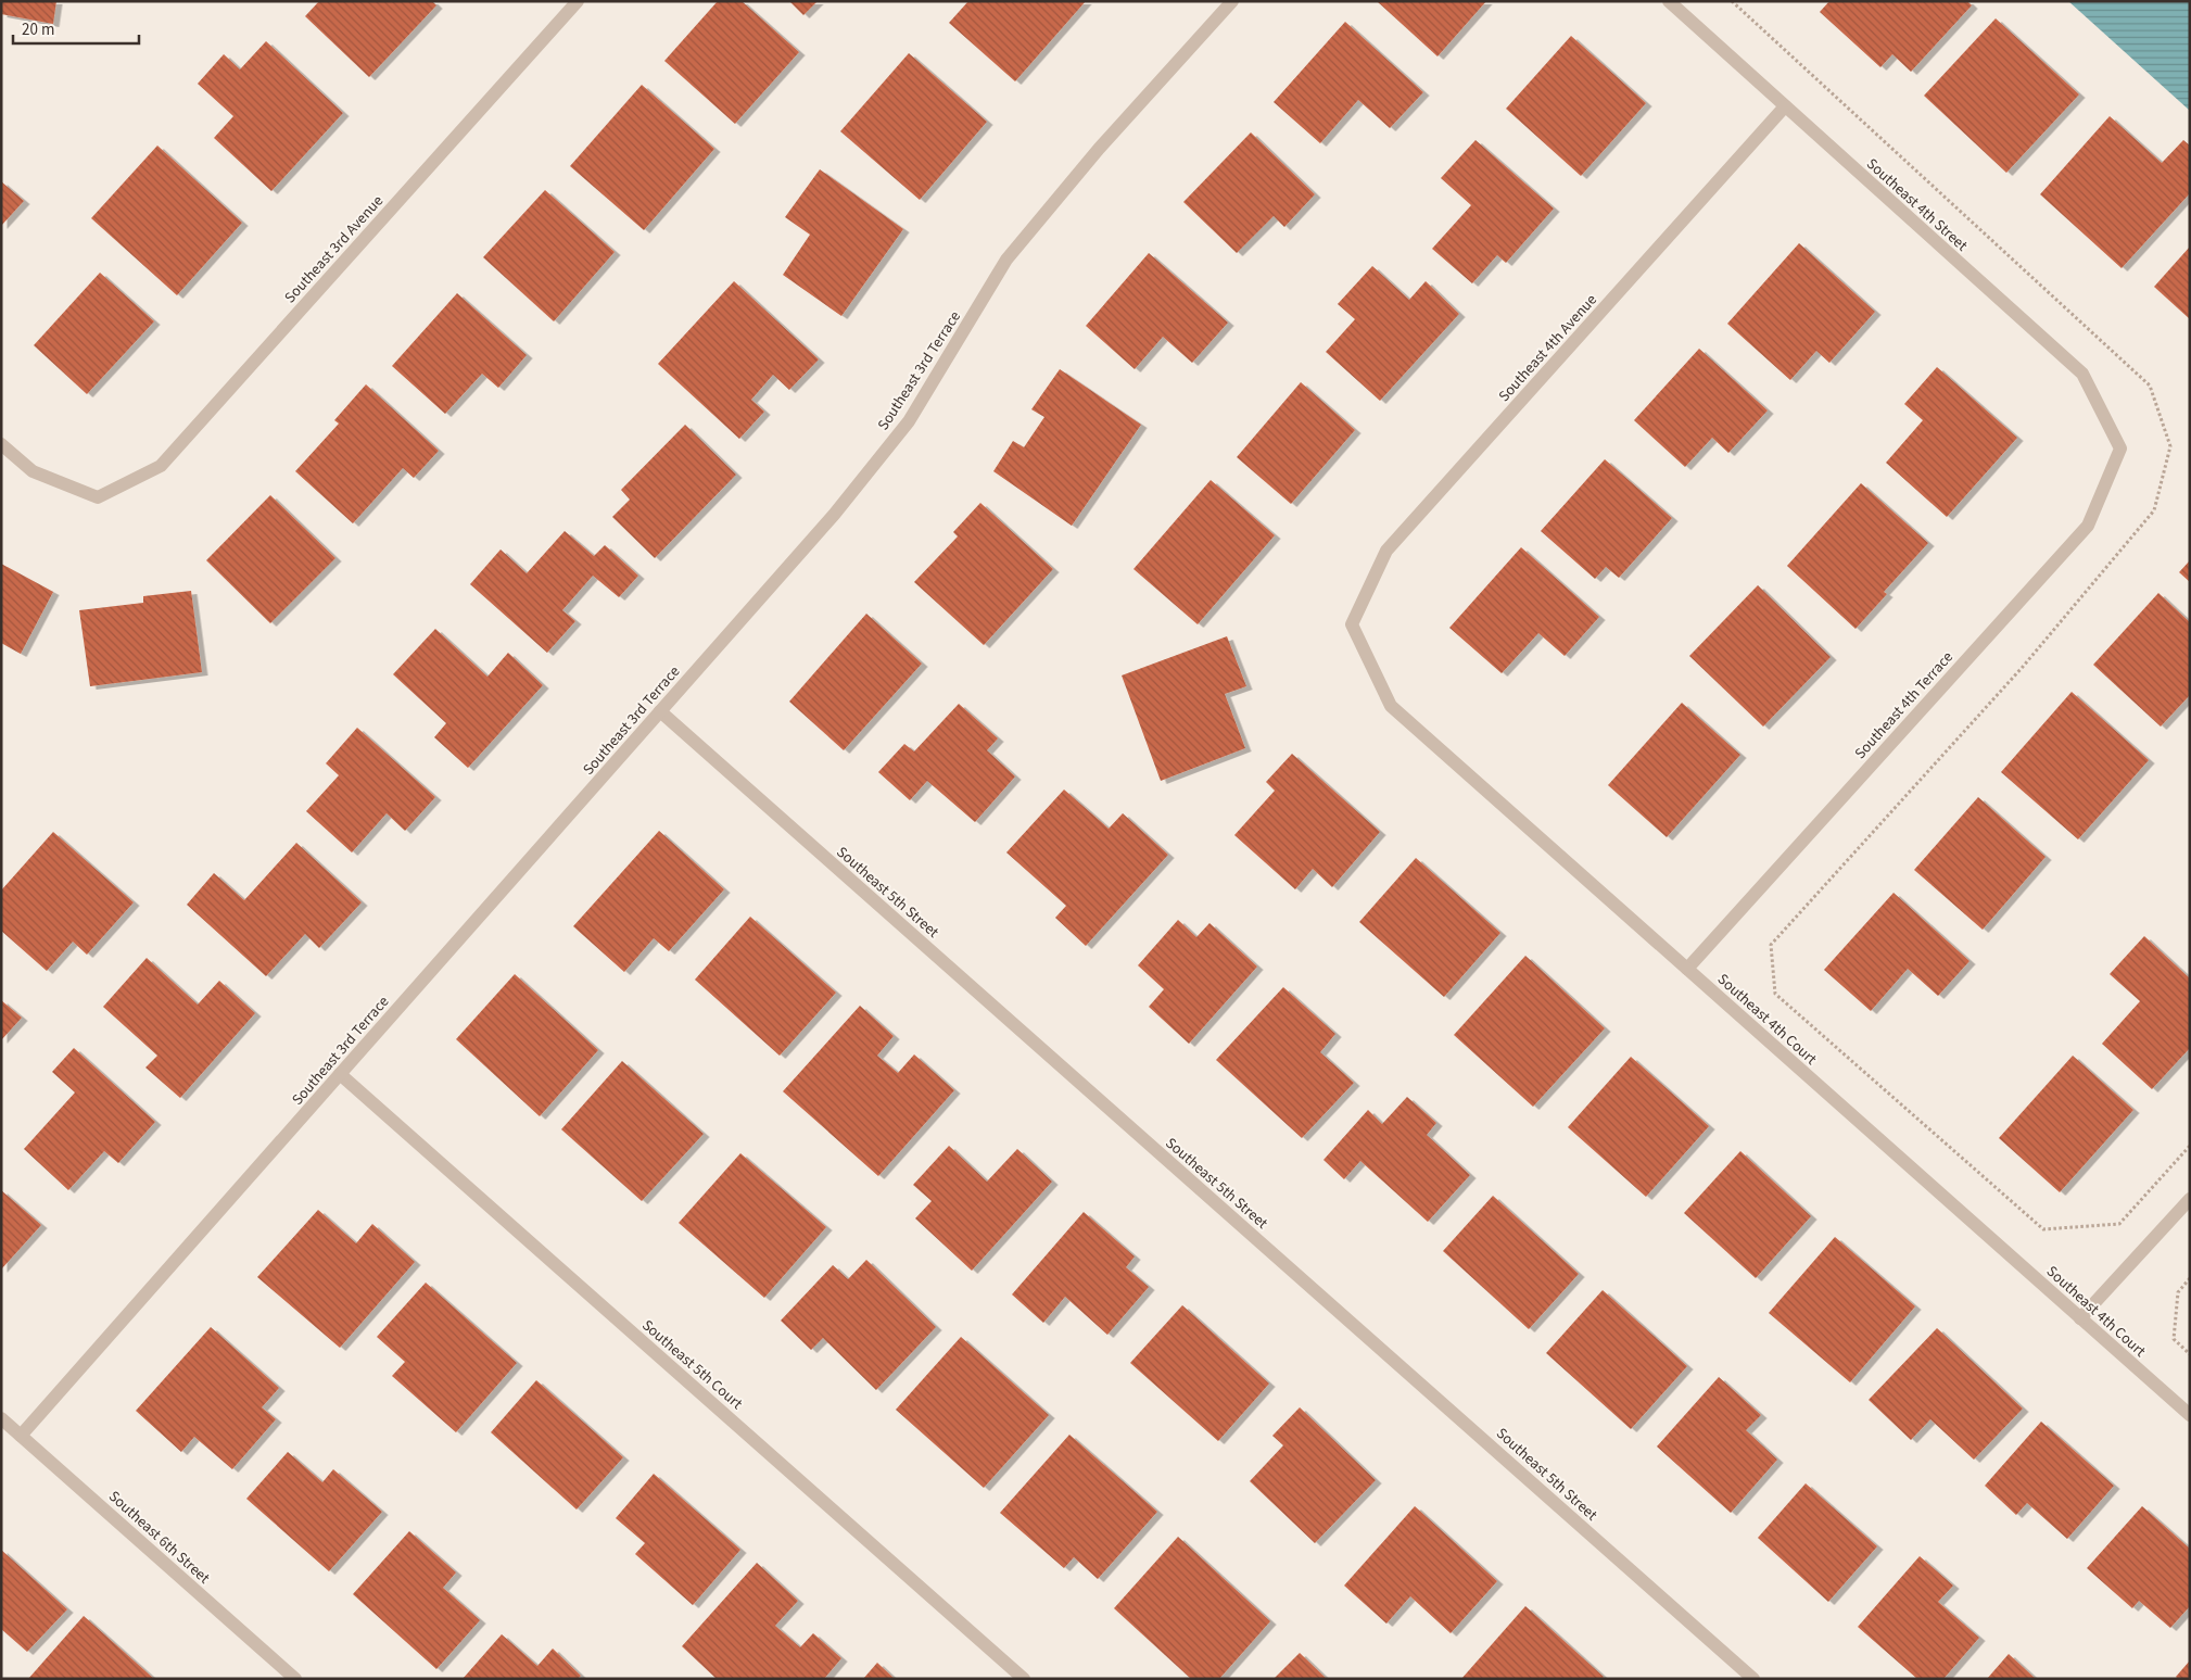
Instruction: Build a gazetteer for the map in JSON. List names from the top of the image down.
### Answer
{
  "streets": {
    "street": [
      "Southeast 4th Street",
      "Southeast 3rd Avenue",
      "Southeast 4th Avenue",
      "Southeast 3rd Terrace",
      "Southeast 4th Terrace",
      "Southeast 5th Street",
      "Southeast 4th Court",
      "Southeast 5th Court",
      "Southeast 6th Street"
    ]
  },
  "crossings": [
    ["Southeast 4th Street", "Southeast 4th Avenue"],
    ["Southeast 4th Street", "Southeast 4th Terrace"],
    ["Southeast 4th Avenue", "Southeast 4th Court"],
    ["Southeast 3rd Terrace", "Southeast 5th Street"],
    ["Southeast 3rd Terrace", "Southeast 5th Court"],
    ["Southeast 3rd Terrace", "Southeast 6th Street"],
    ["Southeast 4th Terrace", "Southeast 4th Court"]
  ],
  "scale_bar": "20 m"
}
